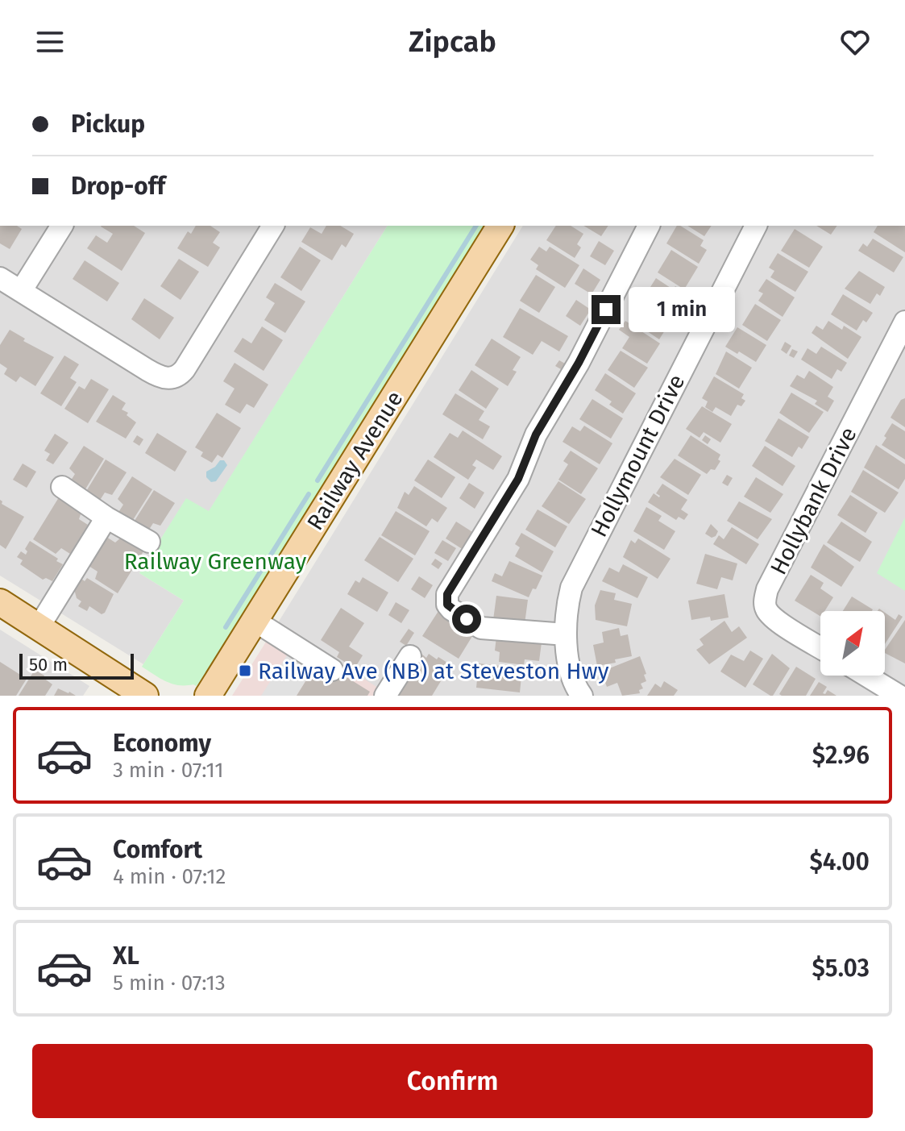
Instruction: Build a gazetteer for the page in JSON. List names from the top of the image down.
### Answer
{
  "streets": {
    "main road": ["Railway Avenue"],
    "street": ["Hollymount Drive", "Hollybank Drive"]
  },
  "parks": ["Railway Greenway"],
  "places": {
    "transit": ["Railway Ave (NB) at Steveston Hwy"]
  },
  "scale_bar": "50 m",
  "north": "top right",
  "page": {
    "header": "Zipcab",
    "banner": ["Pickup", "Drop-off"],
    "bubble": "1 min",
    "scale": "50 m",
    "list": [
      {
        "name": "Economy",
        "note": "3 min · 07:11",
        "value": "$2.96"
      },
      {
        "name": "Comfort",
        "note": "4 min · 07:12",
        "value": "$4.00"
      },
      {
        "name": "XL",
        "note": "5 min · 07:13",
        "value": "$5.03"
      }
    ],
    "buttons": "Confirm"
  }
}
